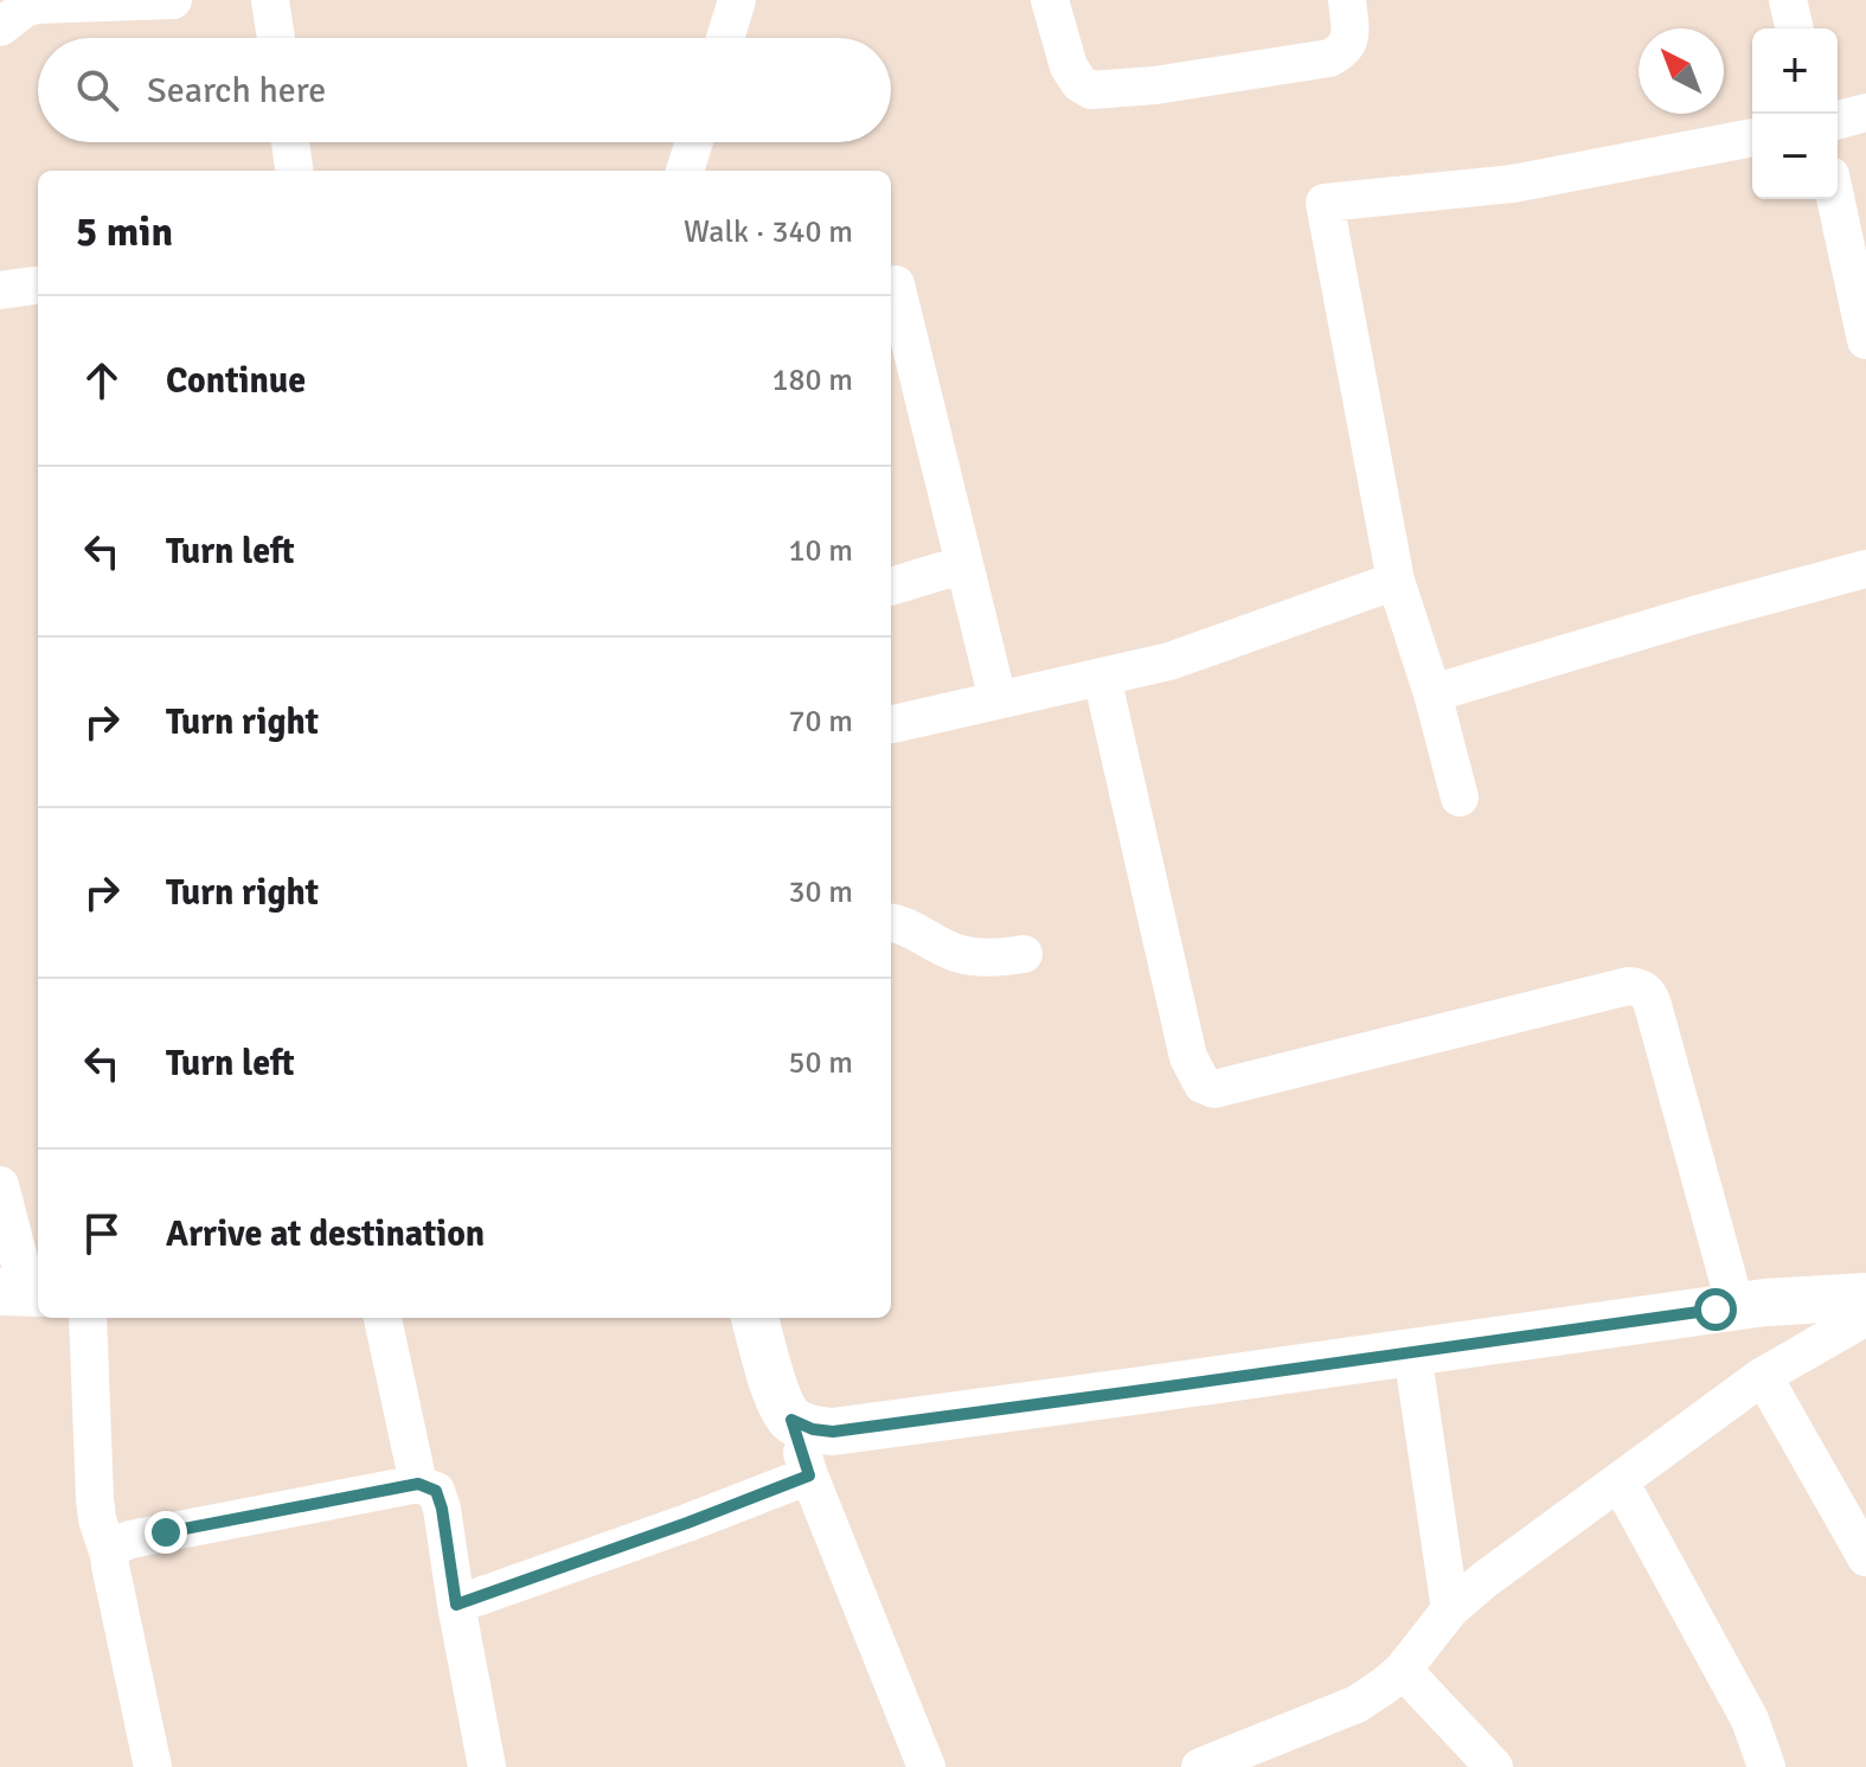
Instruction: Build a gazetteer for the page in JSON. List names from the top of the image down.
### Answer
{
  "north": "top left",
  "page": {
    "map_buttons": ["+", "−"],
    "search": "Search here",
    "heading": ["5 min", "Walk · 340 m"],
    "list": [
      ["Continue", "180 m"],
      ["Turn left", "10 m"],
      ["Turn right", "70 m"],
      ["Turn right", "30 m"],
      ["Turn left", "50 m"],
      "Arrive at destination"
    ]
  }
}
